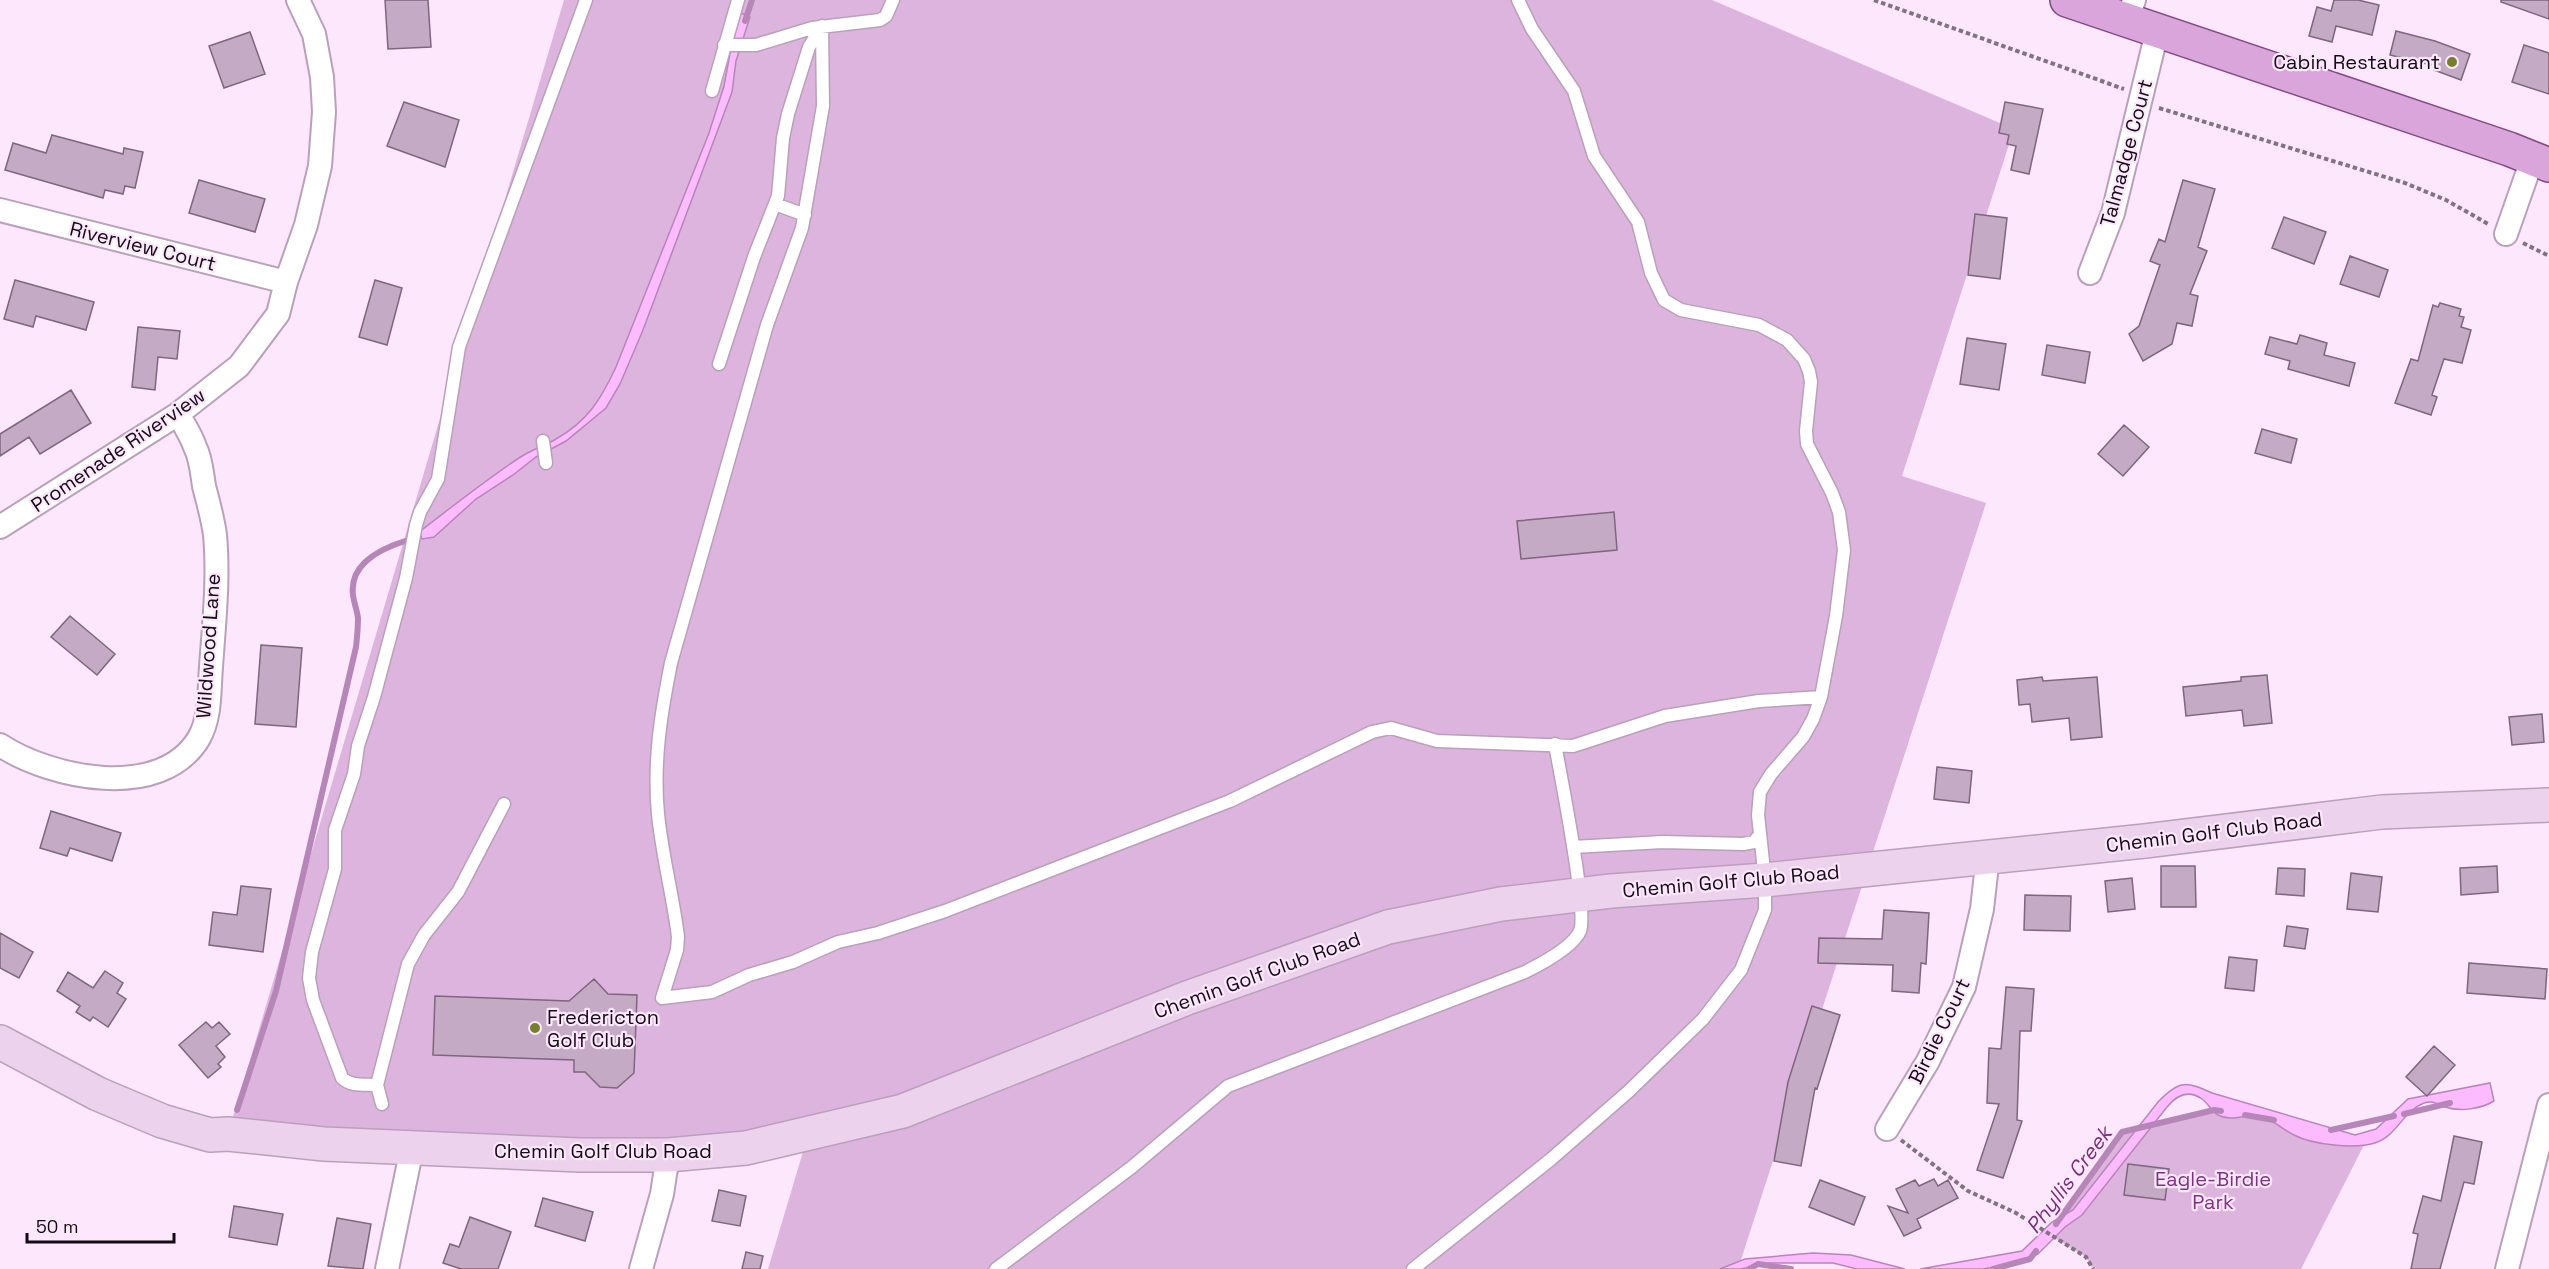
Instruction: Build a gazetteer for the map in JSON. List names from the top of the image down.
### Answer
{
  "streets": {
    "street": [
      "Talmadge Court",
      "Riverview Court",
      "Promenade Riverview",
      "Wildwood Lane",
      "Chemin Golf Club Road",
      "Birdie Court"
    ]
  },
  "crossings": [
    ["Riverview Court", "Promenade Riverview"],
    ["Promenade Riverview", "Wildwood Lane"],
    ["Chemin Golf Club Road", "Birdie Court"]
  ],
  "water": ["Phyllis Creek"],
  "parks": ["Eagle-Birdie Park"],
  "places": ["Cabin Restaurant", "Fredericton Golf Club"],
  "scale_bar": "50 m"
}
